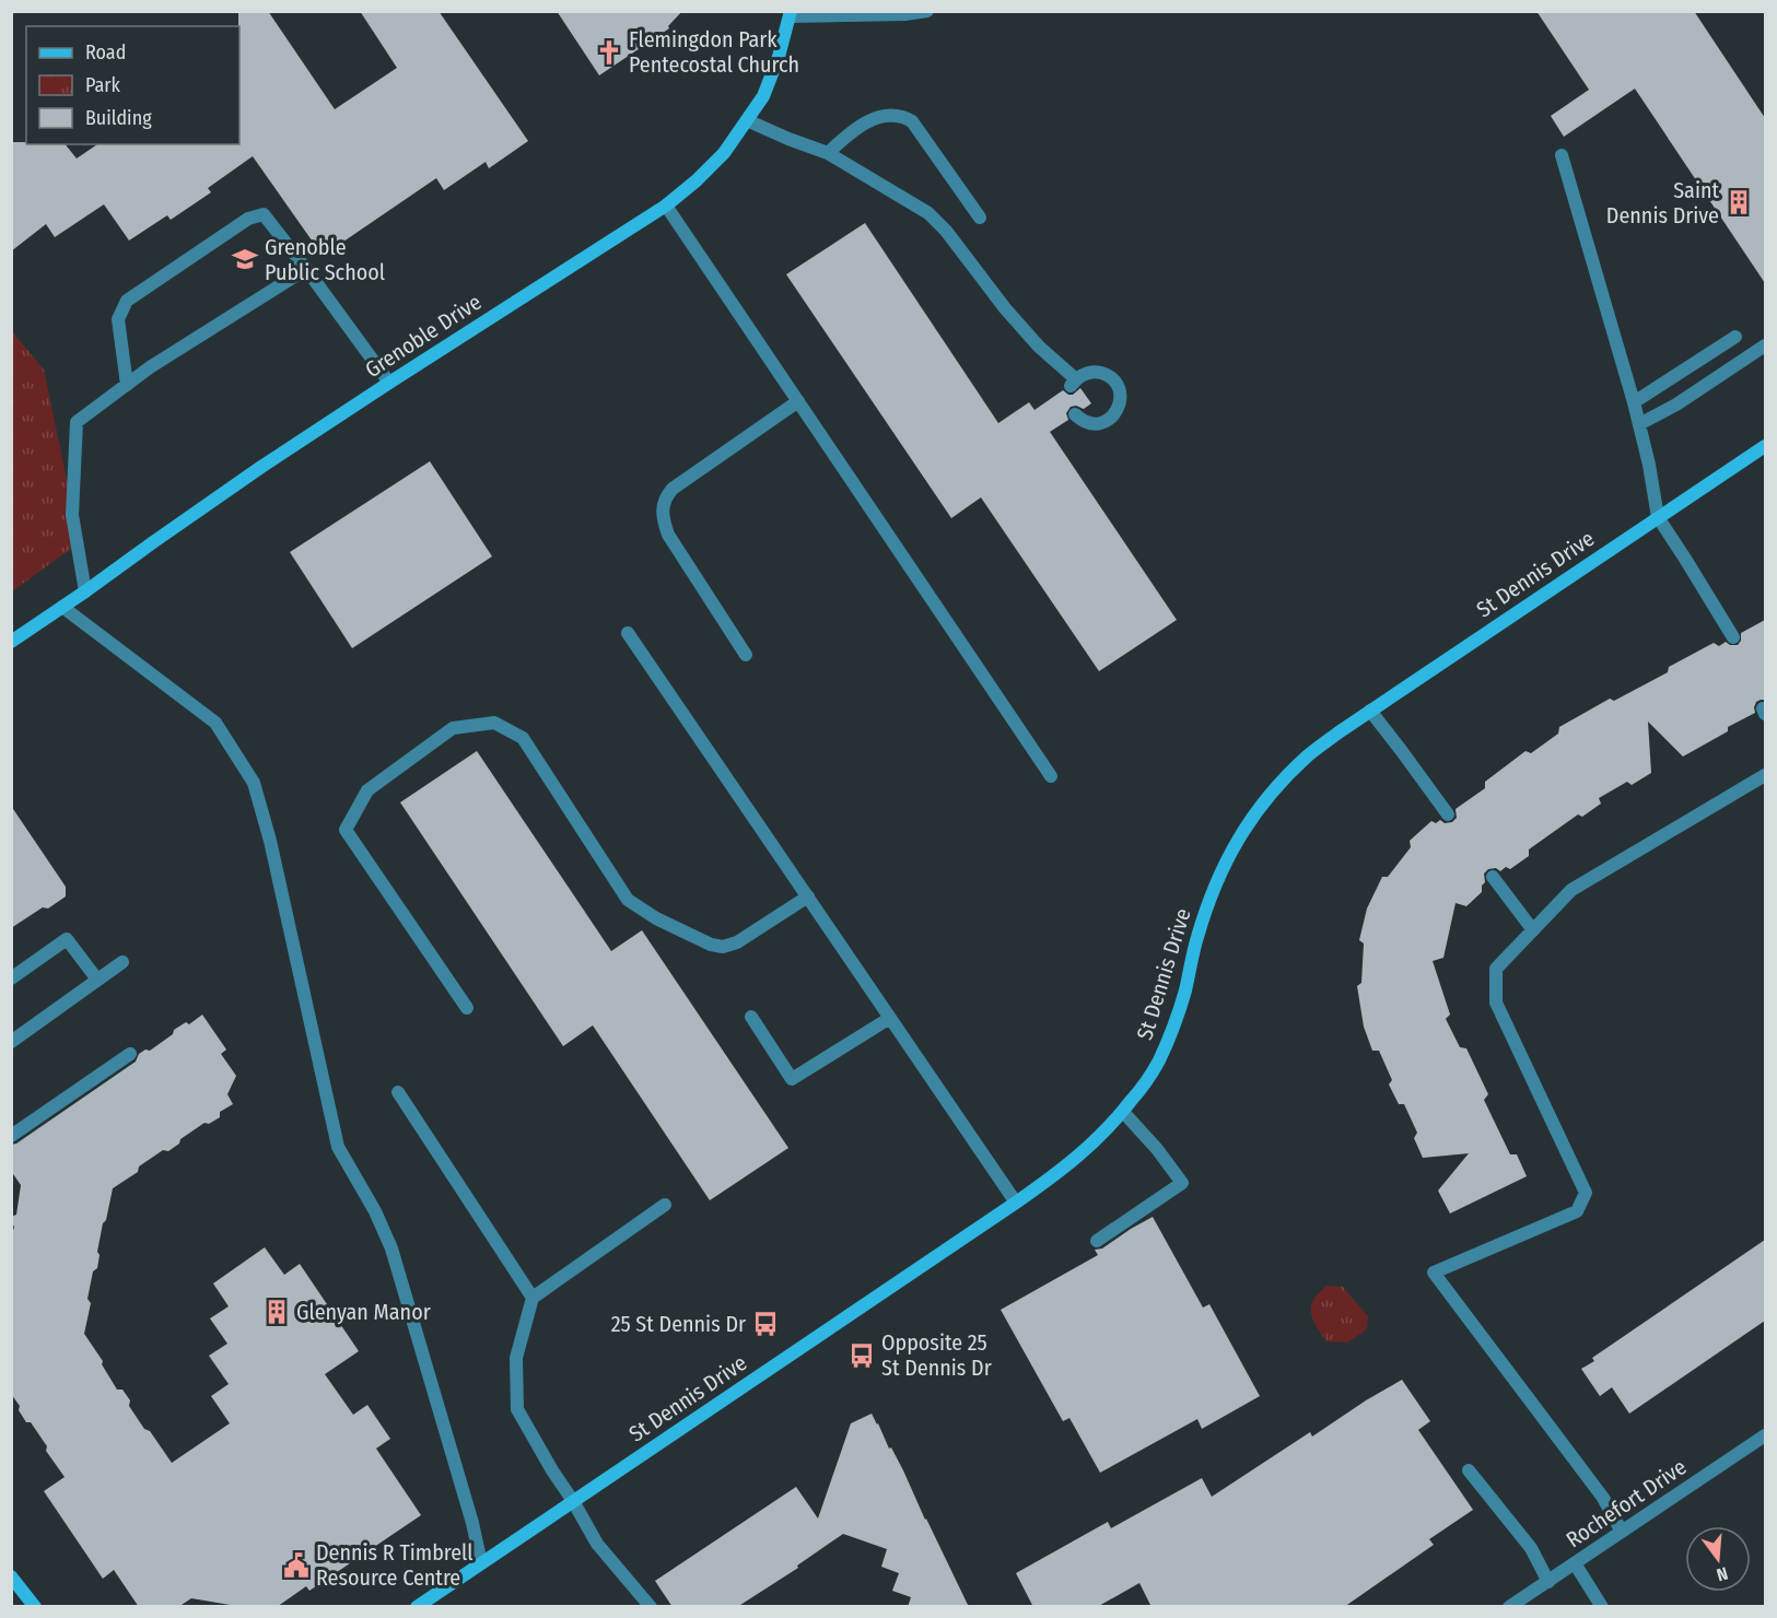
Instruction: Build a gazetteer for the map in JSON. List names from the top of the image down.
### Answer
{
  "streets": {
    "street": ["Grenoble Drive", "St Dennis Drive", "Rochefort Drive"]
  },
  "places": {
    "church": ["Flemingdon Park Pentecostal Church"],
    "building": ["Saint Dennis Drive", "Glenyan Manor"],
    "school or university": ["Grenoble Public School"],
    "bus stop": ["25 St Dennis Dr", "Opposite 25 St Dennis Dr"],
    "public building": ["Dennis R Timbrell Resource Centre"]
  },
  "legend": ["Road", "Park", "Building"],
  "north": "bottom"
}
